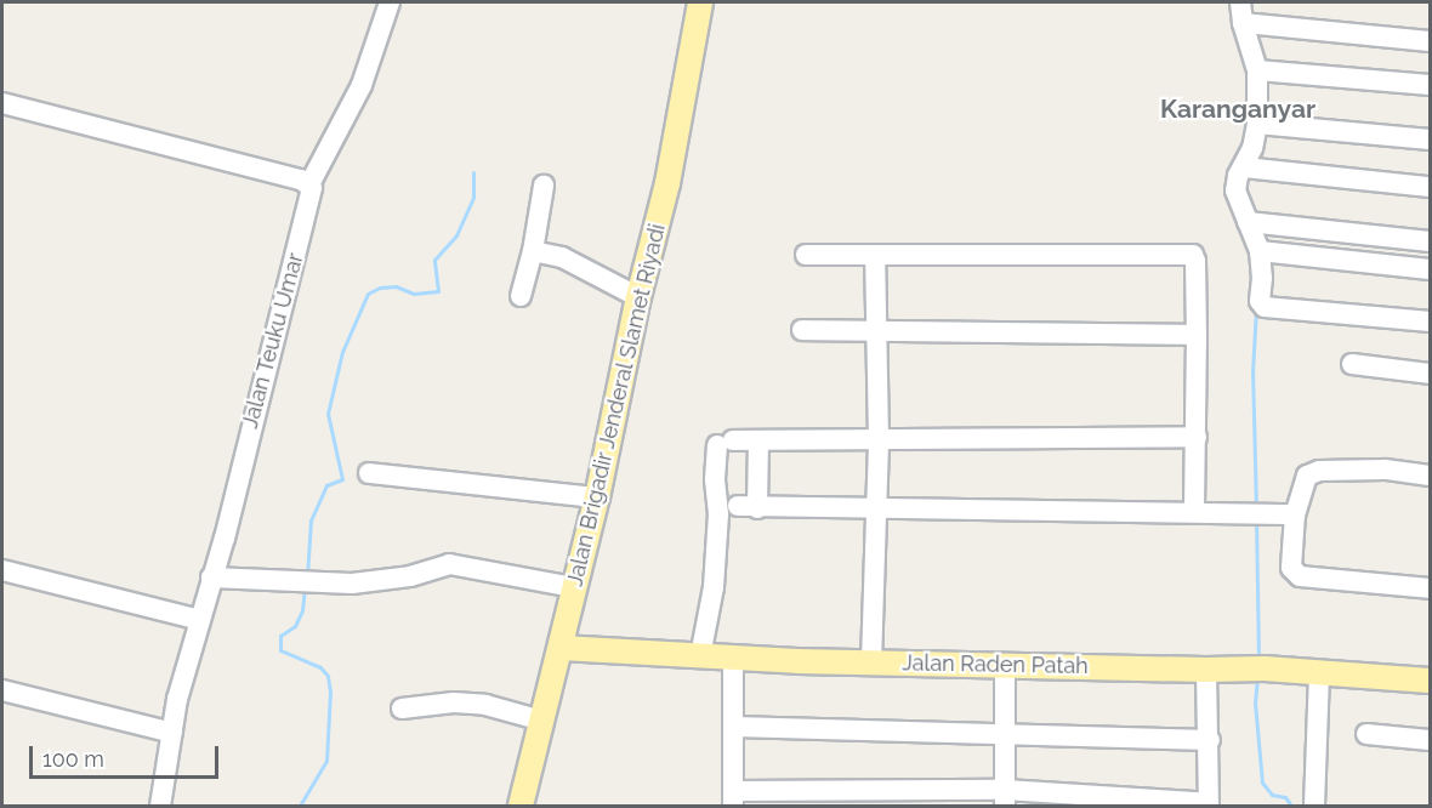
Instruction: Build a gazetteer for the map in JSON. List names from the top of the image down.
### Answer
{
  "streets": {
    "main road": ["Jalan Brigadir Jenderal Slamet Riyadi", "Jalan Raden Patah"],
    "street": ["Jalan Teuku Umar"]
  },
  "crossings": [
    ["Jalan Brigadir Jenderal Slamet Riyadi", "Jalan Raden Patah"]
  ],
  "districts": ["Karanganyar"],
  "scale_bar": "100 m"
}
